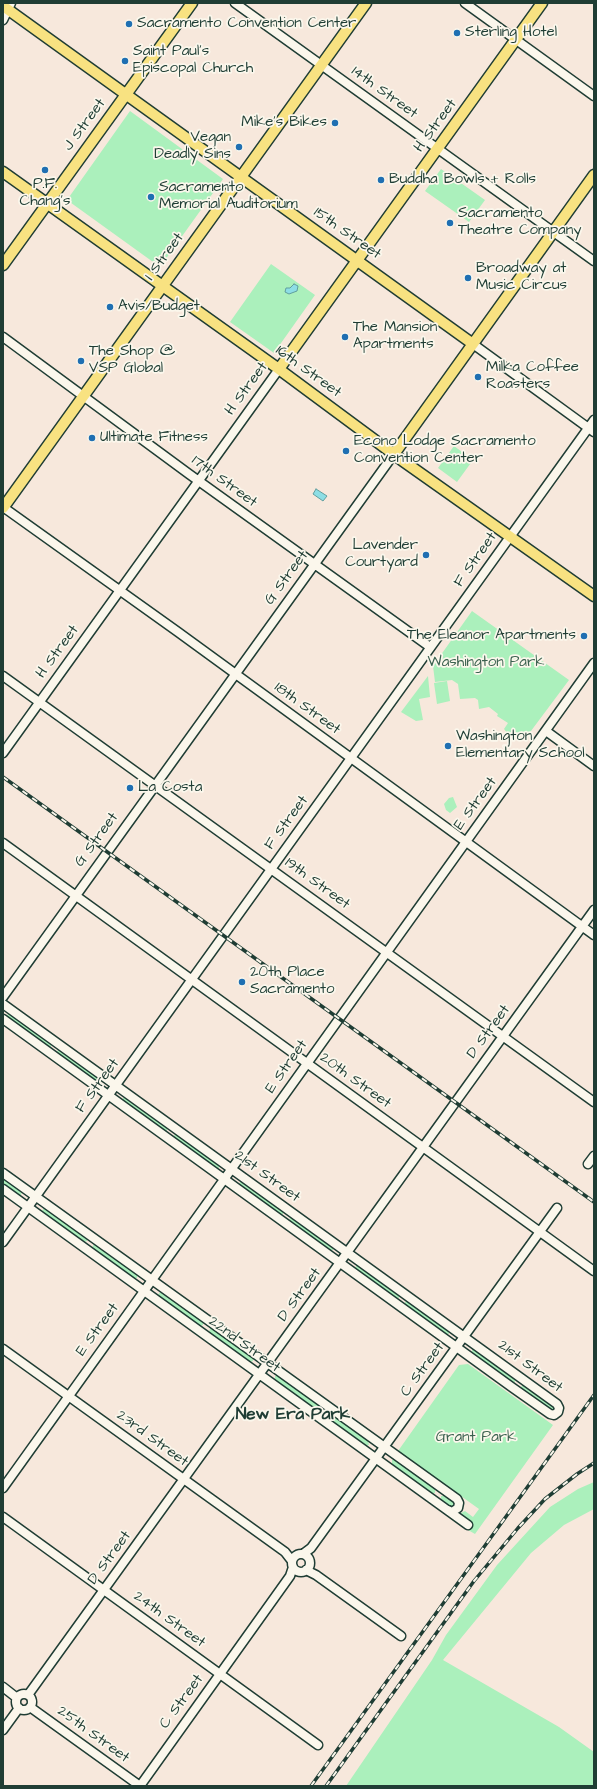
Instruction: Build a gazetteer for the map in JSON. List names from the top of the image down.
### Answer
{
  "streets": {
    "main road": [
      "J Street",
      "H Street",
      "15th Street",
      "I Street",
      "16th Street",
      "G Street"
    ],
    "street": [
      "14th Street",
      "17th Street",
      "F Street",
      "18th Street",
      "E Street",
      "19th Street",
      "D Street",
      "20th Street",
      "21st Street",
      "22nd Street",
      "C Street",
      "23rd Street",
      "24th Street",
      "25th Street"
    ]
  },
  "crossings": [
    ["14th Street", "H Street"],
    ["14th Street", "I Street"],
    ["14th Street", "G Street"],
    ["J Street", "15th Street"],
    ["J Street", "16th Street"],
    ["H Street", "15th Street"],
    ["H Street", "16th Street"],
    ["H Street", "17th Street"],
    ["H Street", "18th Street"],
    ["H Street", "19th Street"],
    ["15th Street", "I Street"],
    ["15th Street", "F Street"],
    ["15th Street", "G Street"],
    ["I Street", "16th Street"],
    ["I Street", "17th Street"],
    ["I Street", "18th Street"],
    ["16th Street", "F Street"],
    ["16th Street", "G Street"],
    ["17th Street", "F Street"],
    ["17th Street", "G Street"],
    ["F Street", "18th Street"],
    ["F Street", "19th Street"],
    ["F Street", "20th Street"],
    ["F Street", "21st Street"],
    ["F Street", "22nd Street"],
    ["G Street", "18th Street"],
    ["G Street", "19th Street"],
    ["G Street", "20th Street"],
    ["18th Street", "E Street"],
    ["18th Street", "D Street"],
    ["E Street", "19th Street"],
    ["E Street", "20th Street"],
    ["E Street", "21st Street"],
    ["E Street", "22nd Street"],
    ["E Street", "23rd Street"],
    ["19th Street", "D Street"],
    ["D Street", "20th Street"],
    ["D Street", "21st Street"],
    ["D Street", "22nd Street"],
    ["D Street", "23rd Street"],
    ["D Street", "24th Street"],
    ["D Street", "25th Street"],
    ["20th Street", "C Street"],
    ["21st Street", "C Street"],
    ["22nd Street", "C Street"],
    ["C Street", "23rd Street"],
    ["C Street", "24th Street"],
    ["C Street", "25th Street"]
  ],
  "districts": ["New Era Park"],
  "parks": ["Washington Park", "Grant Park"],
  "places": [
    "Sacramento Convention Center",
    "Sterling Hotel",
    "Saint Paul’s Episcopal Church",
    "Mike's Bikes",
    "Vegan Deadly Sins",
    "P.F. Chang's",
    "Buddha Bowls + Rolls",
    "Sacramento Memorial Auditorium",
    "Sacramento Theatre Company",
    "Broadway at Music Circus",
    "Avis/Budget",
    "The Mansion Apartments",
    "The Shop @ VSP Global",
    "Milka Coffee Roasters",
    "Ultimate Fitness",
    "Econo Lodge Sacramento Convention Center",
    "Lavender Courtyard",
    "The Eleanor Apartments",
    "Washington Elementary School",
    "La Costa",
    "20th Place Sacramento"
  ]
}
